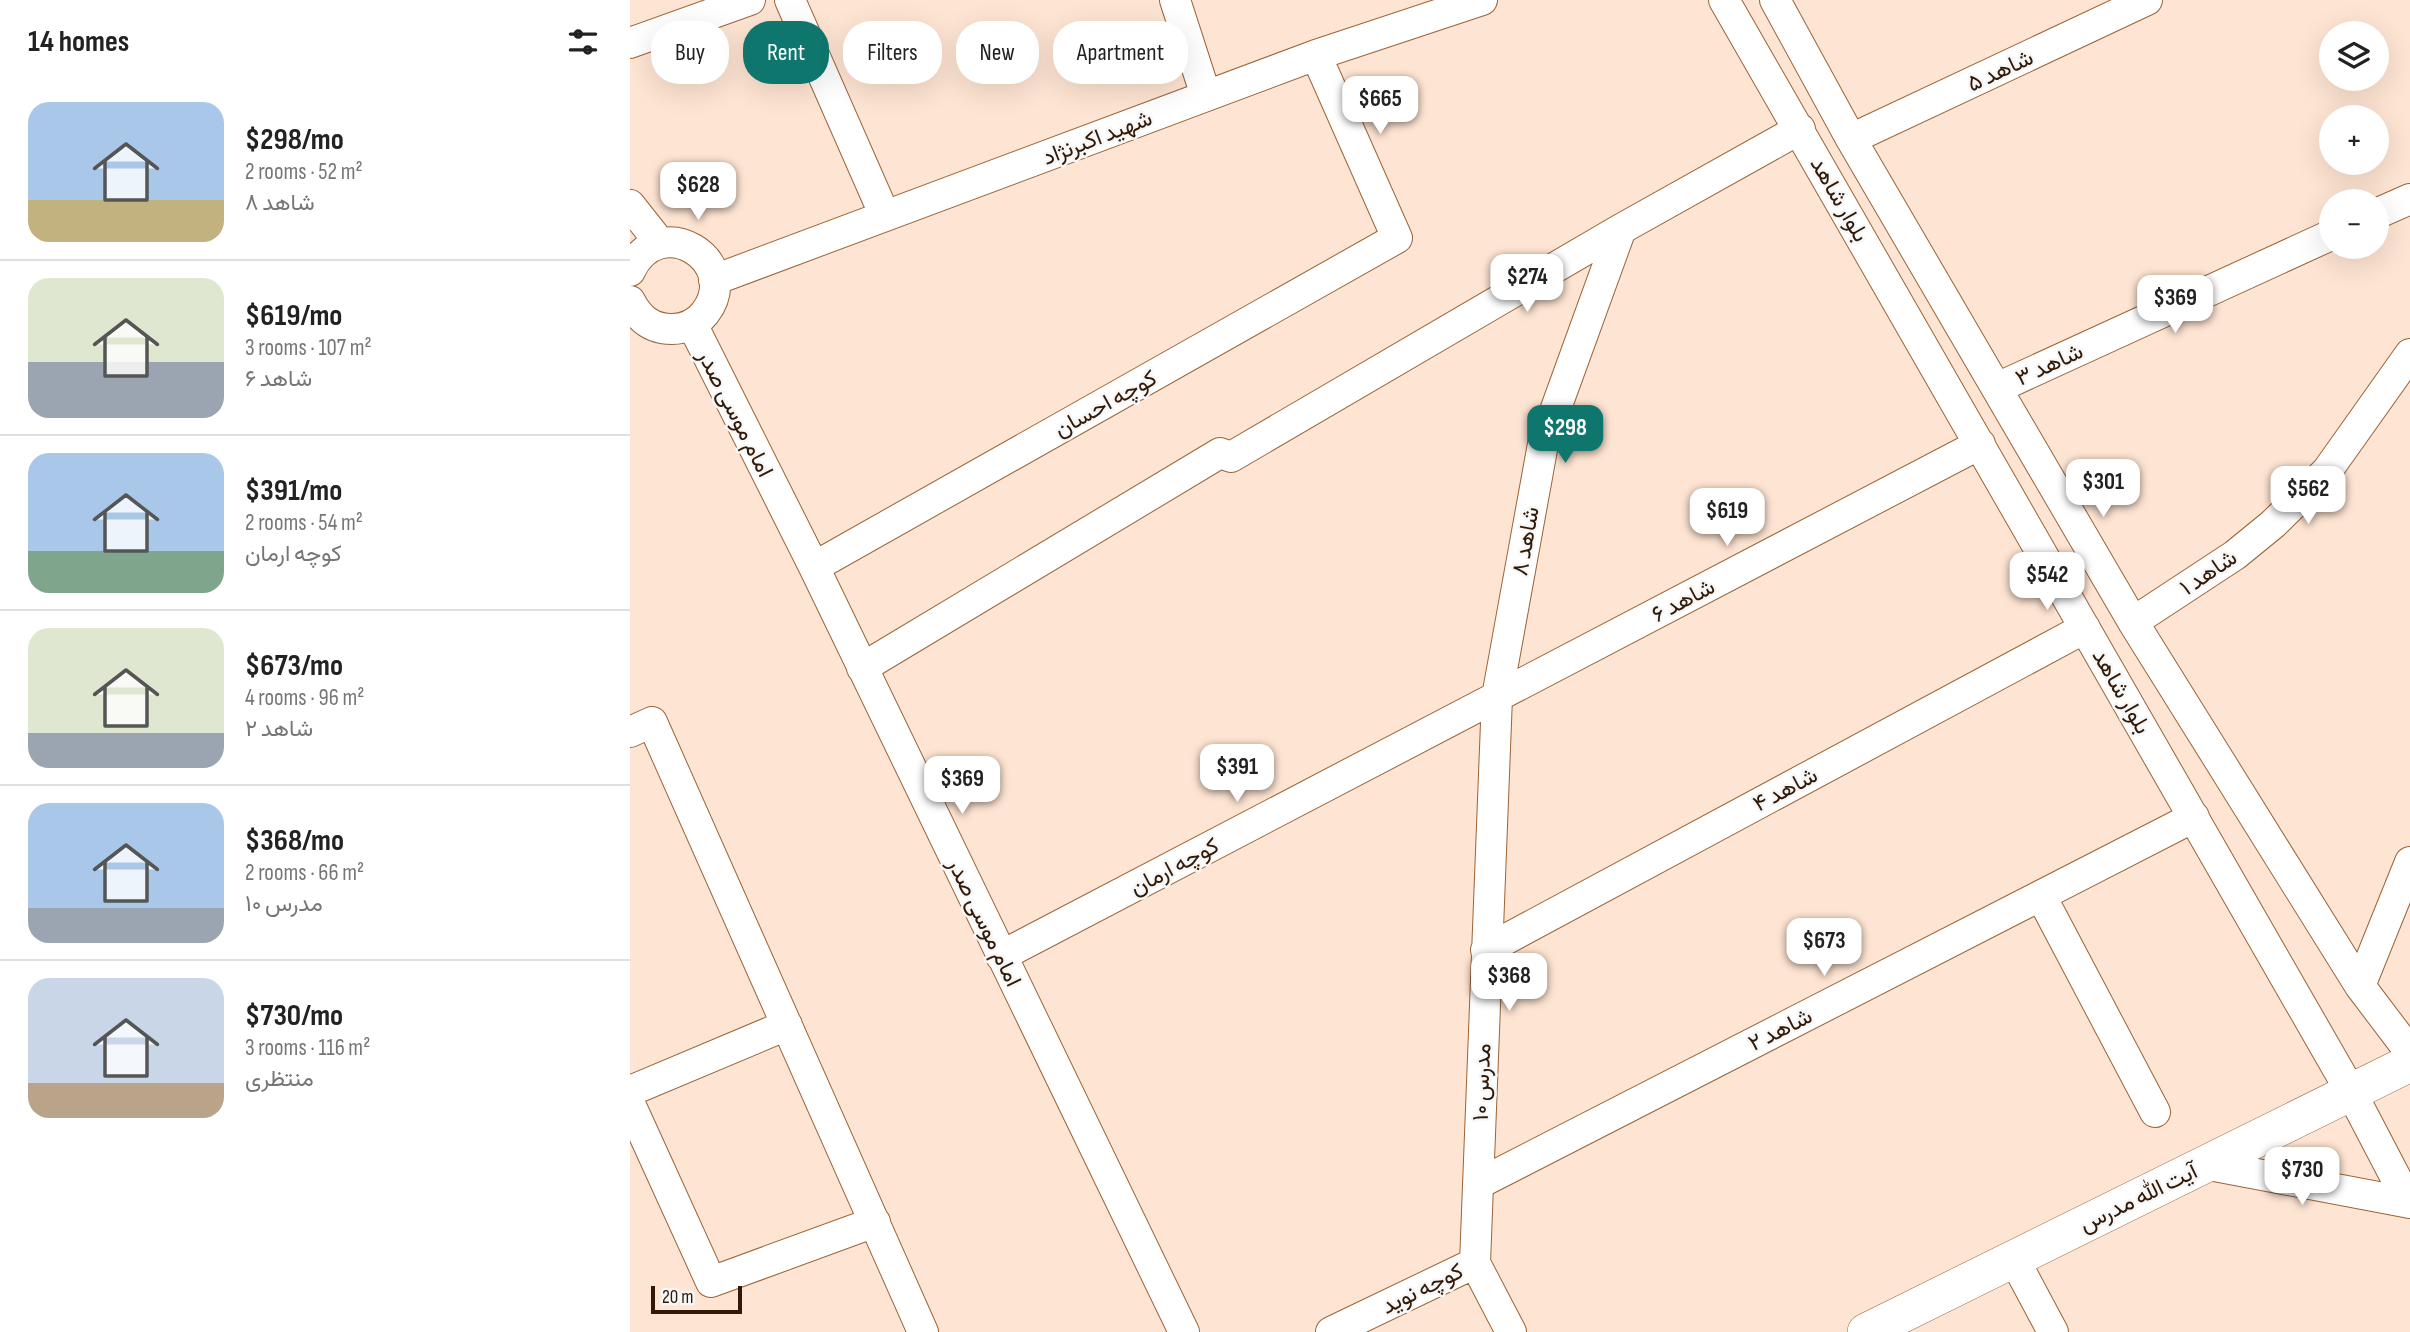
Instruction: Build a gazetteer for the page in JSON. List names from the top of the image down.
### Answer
{
  "streets": {
    "main road": ["آیت الله مدرس"],
    "street": [
      "شاهد ۵",
      "شهید اکبرنژاد",
      "بلوار شاهد",
      "شاهد ۳",
      "کوچه احسان",
      "امام موسی صدر",
      "شاهد ۸",
      "شاهد ۱",
      "شاهد ۶",
      "شاهد ۴",
      "کوچه ارمان",
      "شاهد ۲",
      "مدرس ۱۰",
      "کوچه نوید"
    ]
  },
  "crossings": [
    ["شاهد ۵", "بلوار شاهد"],
    ["شهید اکبرنژاد", "کوچه احسان"],
    ["بلوار شاهد", "شاهد ۳"],
    ["بلوار شاهد", "شاهد ۱"],
    ["بلوار شاهد", "شاهد ۶"],
    ["بلوار شاهد", "شاهد ۴"],
    ["بلوار شاهد", "شاهد ۲"],
    ["بلوار شاهد", "آیت الله مدرس"],
    ["کوچه احسان", "امام موسی صدر"],
    ["امام موسی صدر", "کوچه ارمان"],
    ["شاهد ۸", "شاهد ۶"],
    ["شاهد ۸", "کوچه ارمان"],
    ["شاهد ۸", "مدرس ۱۰"],
    ["شاهد ۶", "کوچه ارمان"],
    ["شاهد ۶", "مدرس ۱۰"],
    ["شاهد ۴", "مدرس ۱۰"],
    ["کوچه ارمان", "مدرس ۱۰"],
    ["شاهد ۲", "مدرس ۱۰"],
    ["مدرس ۱۰", "کوچه نوید"]
  ],
  "scale_bar": "20 m",
  "page": {
    "heading": "14 homes",
    "map_buttons": ["+", "−"],
    "chip": [
      "Buy",
      "Rent",
      "Filters",
      "New",
      "Apartment"
    ],
    "price": [
      "$665",
      "$628",
      "$274",
      "$369",
      "$298",
      "$301",
      "$562",
      "$619",
      "$542",
      "$391",
      "$369",
      "$673",
      "$368",
      "$730"
    ],
    "list": [
      {
        "name": "$298/mo",
        "note": "2 rooms · 52 m² · شاهد ۸"
      },
      {
        "name": "$619/mo",
        "note": "3 rooms · 107 m² · شاهد ۶"
      },
      {
        "name": "$391/mo",
        "note": "2 rooms · 54 m² · کوچه ارمان"
      },
      {
        "name": "$673/mo",
        "note": "4 rooms · 96 m² · شاهد ۲"
      },
      {
        "name": "$368/mo",
        "note": "2 rooms · 66 m² · مدرس ۱۰"
      },
      {
        "name": "$730/mo",
        "note": "3 rooms · 116 m² · منتظری"
      }
    ],
    "scale": "20 m"
  }
}
